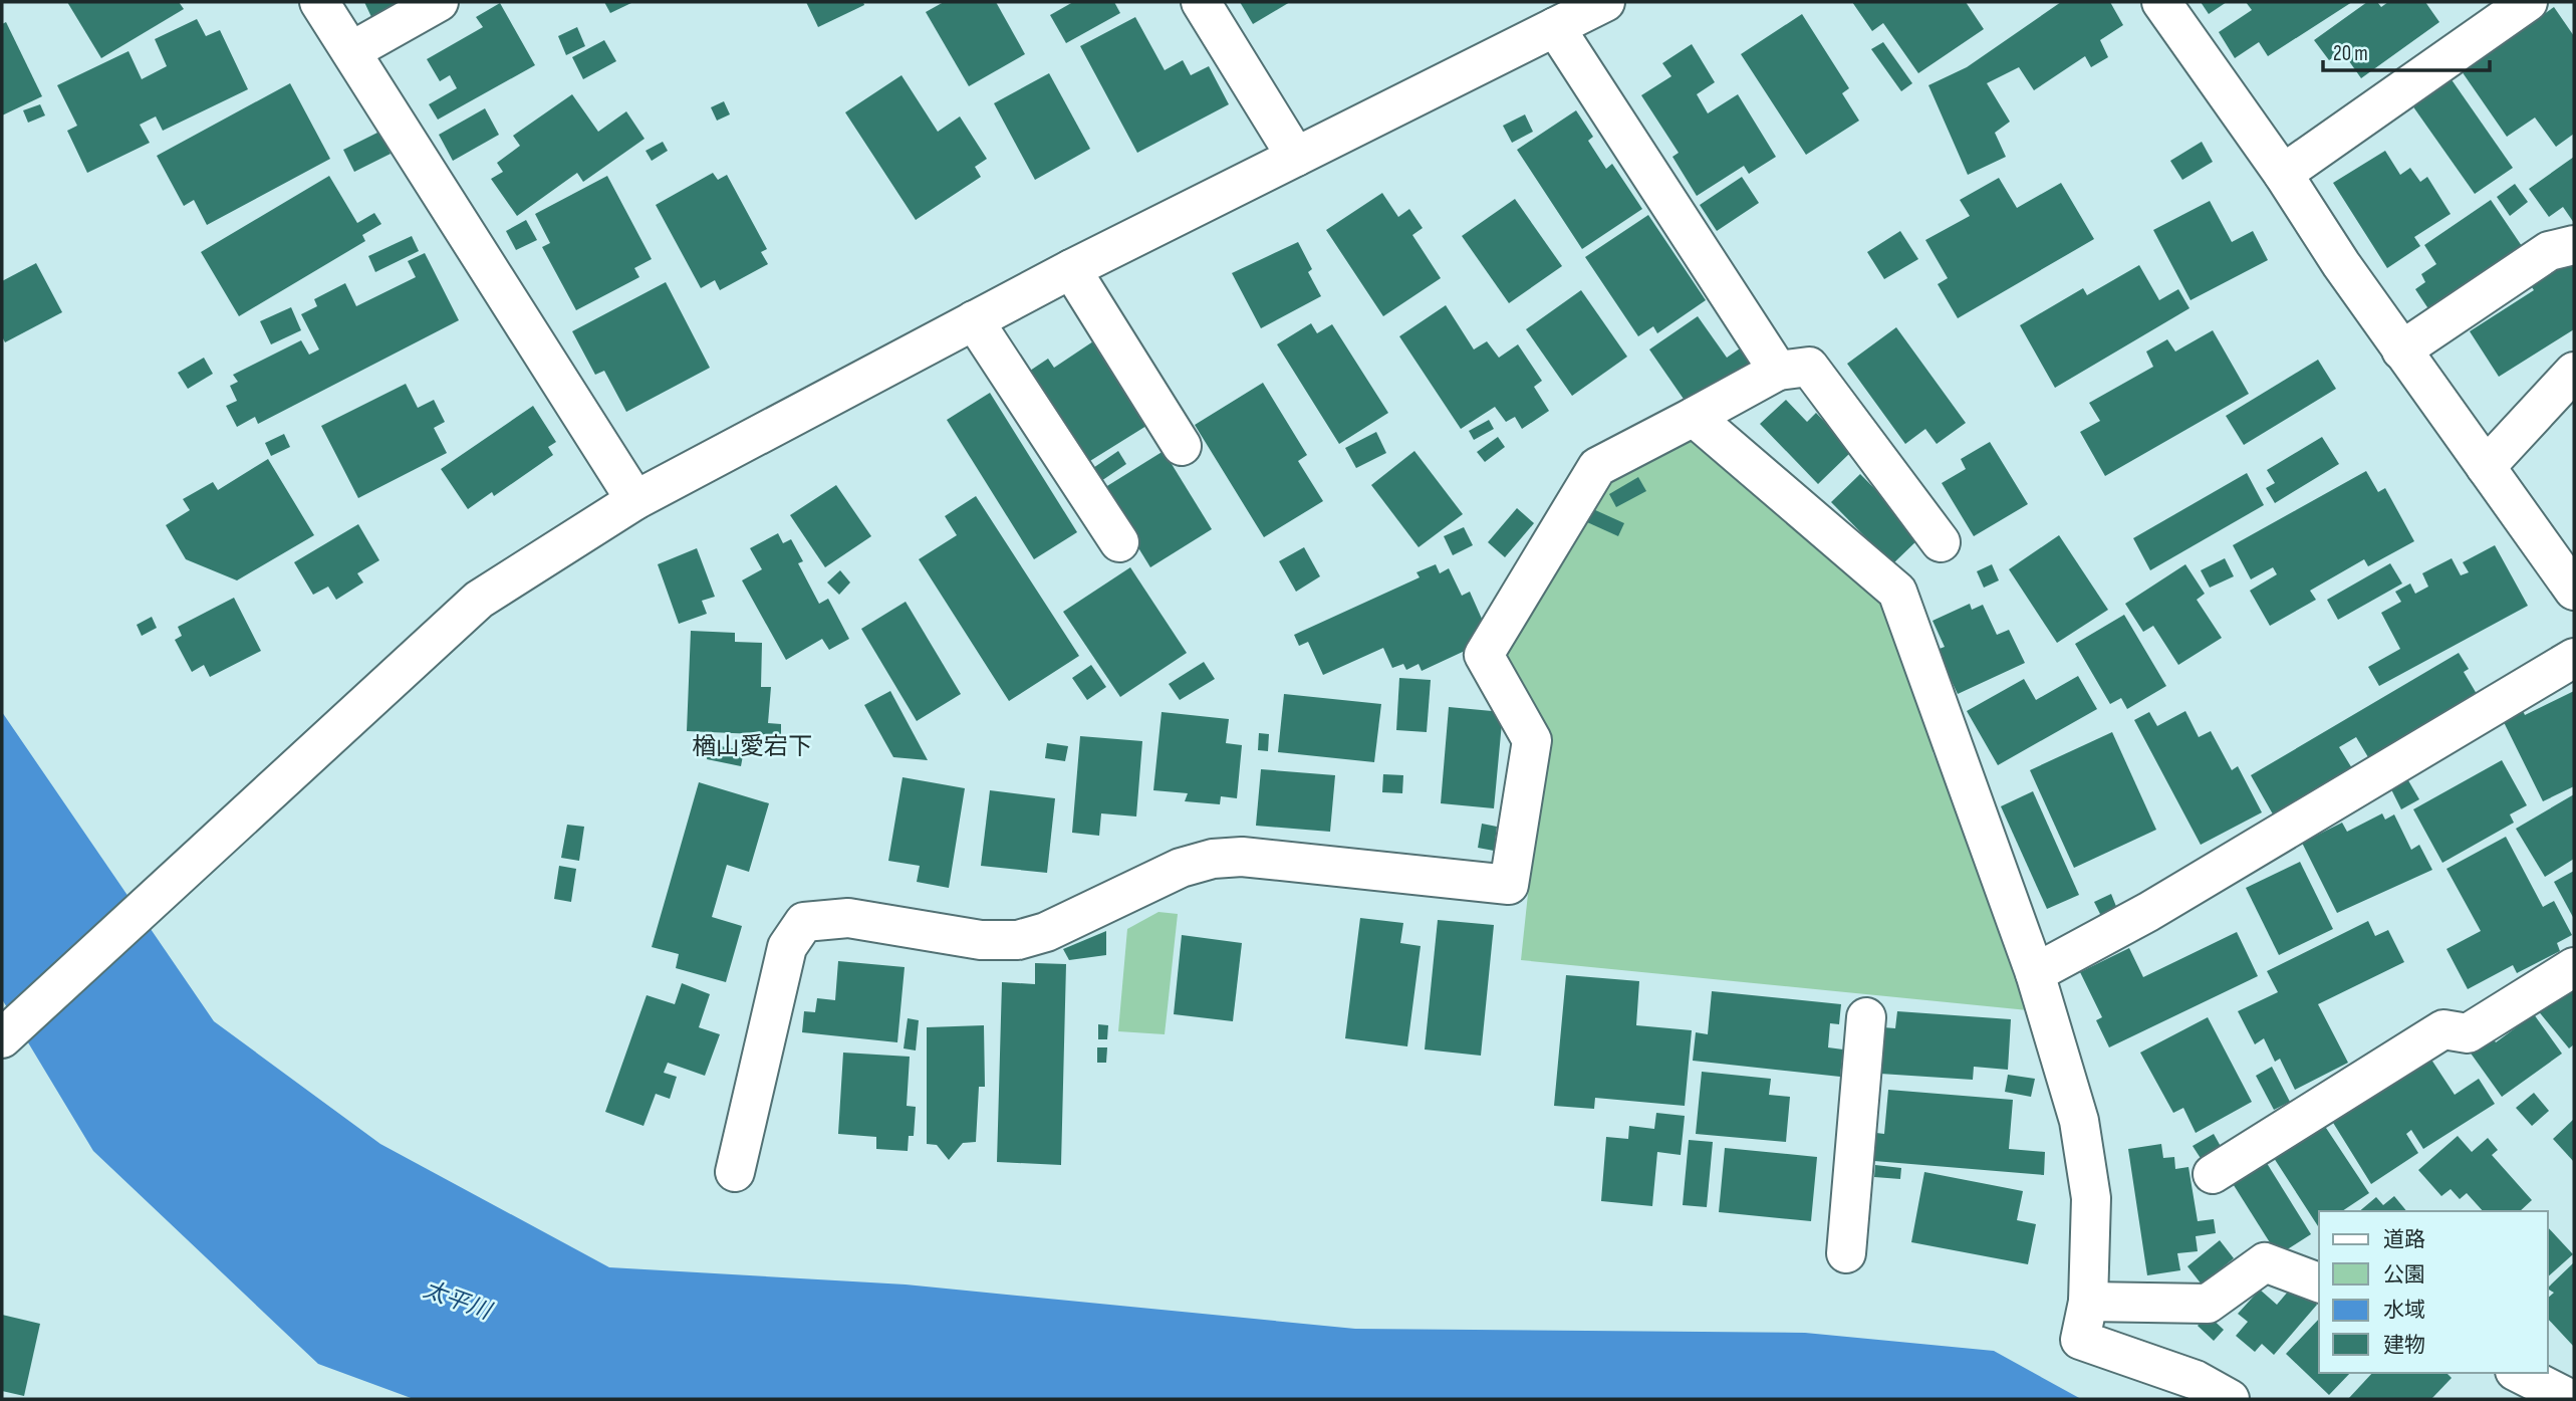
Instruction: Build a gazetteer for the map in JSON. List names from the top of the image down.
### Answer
{
  "districts": ["楢山愛宕下"],
  "water": ["太平川"],
  "legend": [
    "道路",
    "公園",
    "水域",
    "建物"
  ],
  "scale_bar": "20 m"
}
